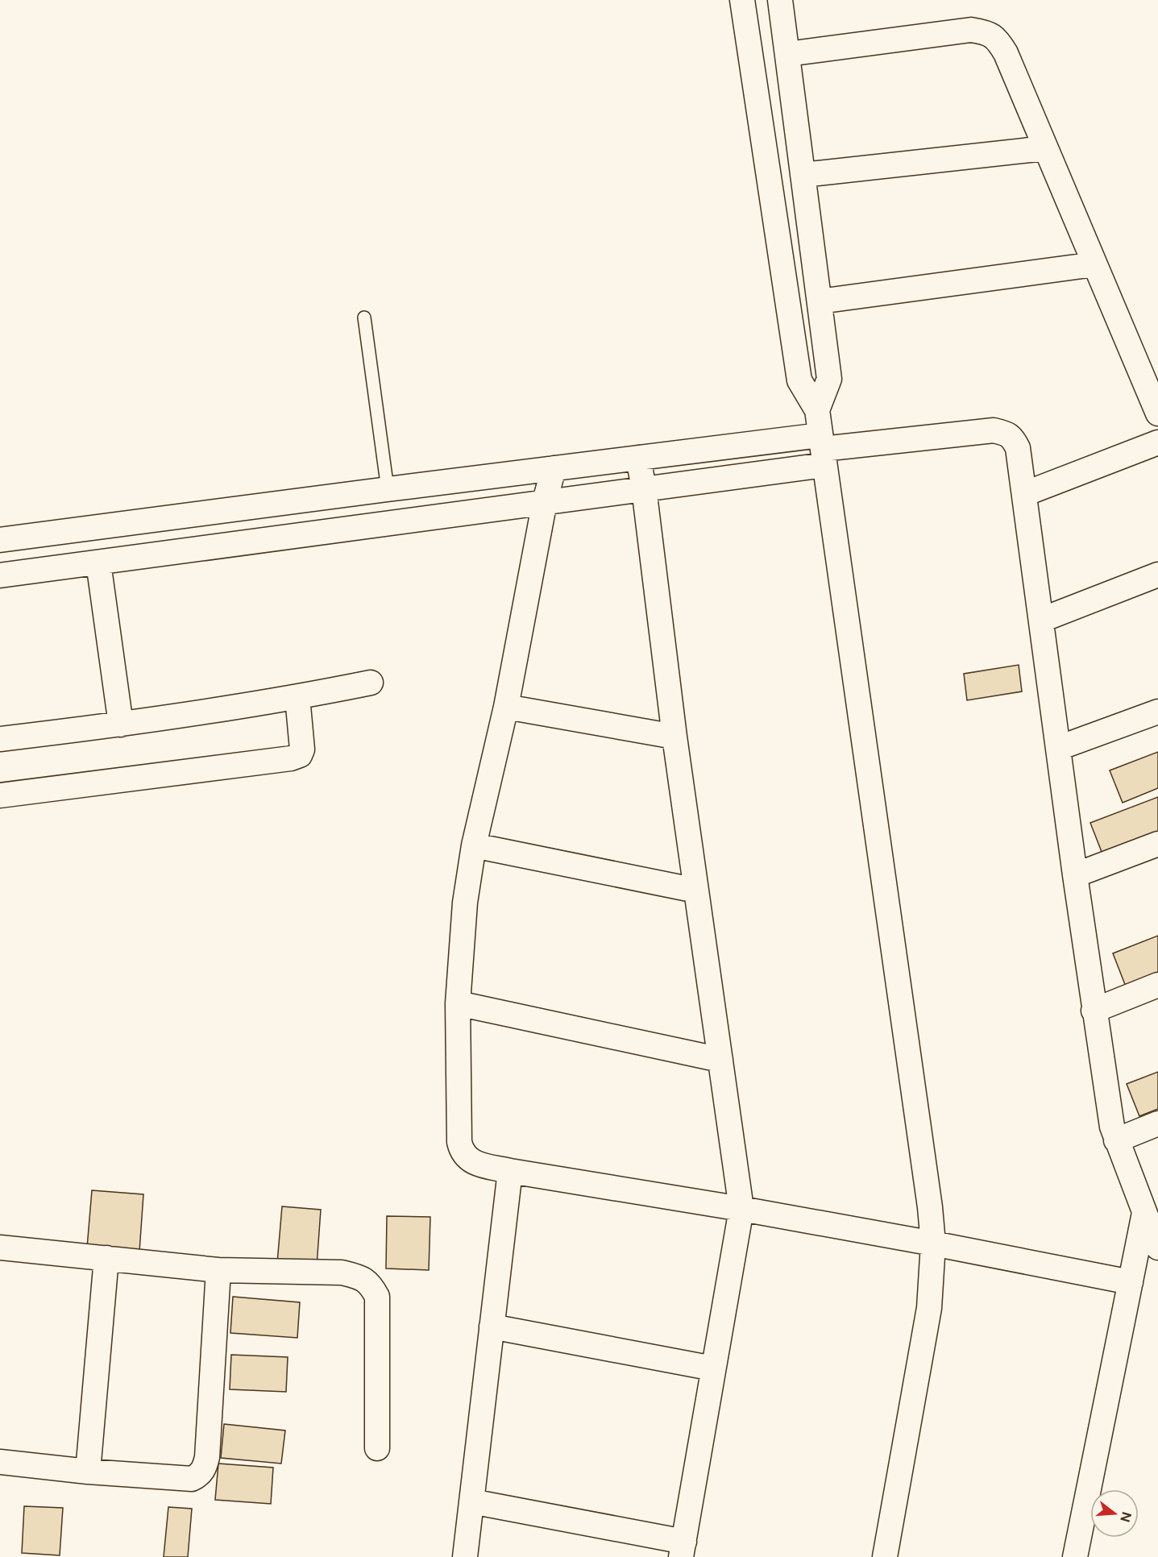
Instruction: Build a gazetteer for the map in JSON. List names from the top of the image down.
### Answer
{
  "north": "right"
}
